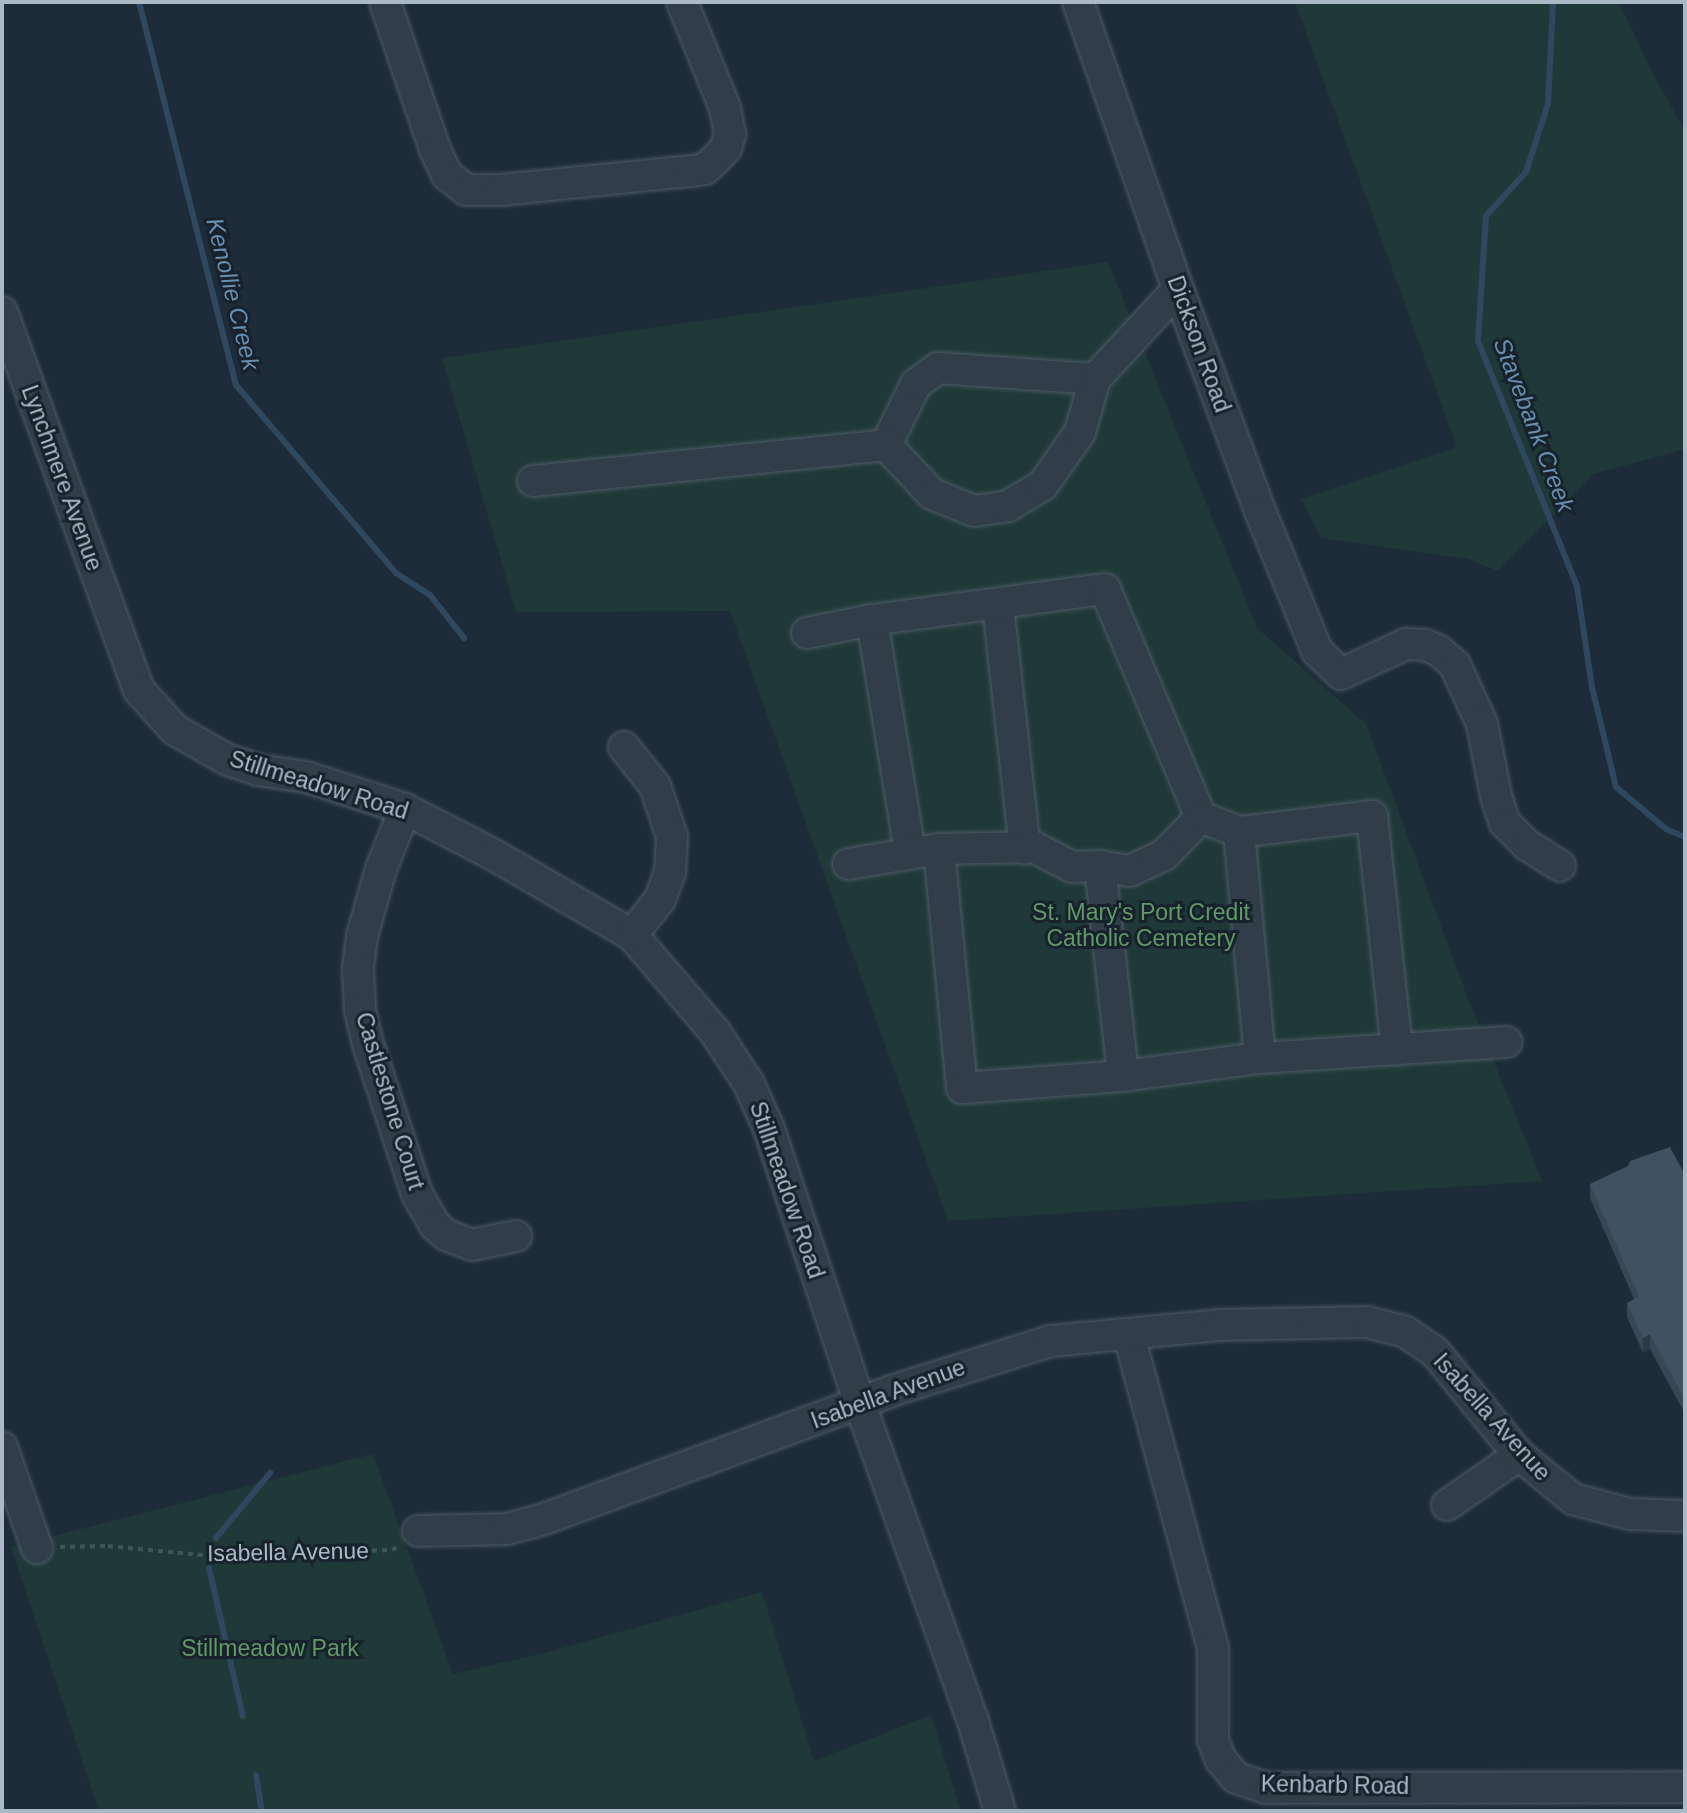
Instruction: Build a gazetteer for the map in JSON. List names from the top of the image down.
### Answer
{
  "streets": {
    "street": [
      "Dickson Road",
      "Lynchmere Avenue",
      "Stillmeadow Road",
      "Castlestone Court",
      "Isabella Avenue",
      "Kenbarb Road"
    ]
  },
  "crossings": [
    ["Lynchmere Avenue", "Stillmeadow Road"],
    ["Stillmeadow Road", "Castlestone Court"],
    ["Stillmeadow Road", "Isabella Avenue"],
    ["Isabella Avenue", "Kenbarb Road"]
  ],
  "water": ["Kenollie Creek", "Stavebank Creek"],
  "parks": ["St. Mary's Port Credit Catholic Cemetery", "Stillmeadow Park"]
}
